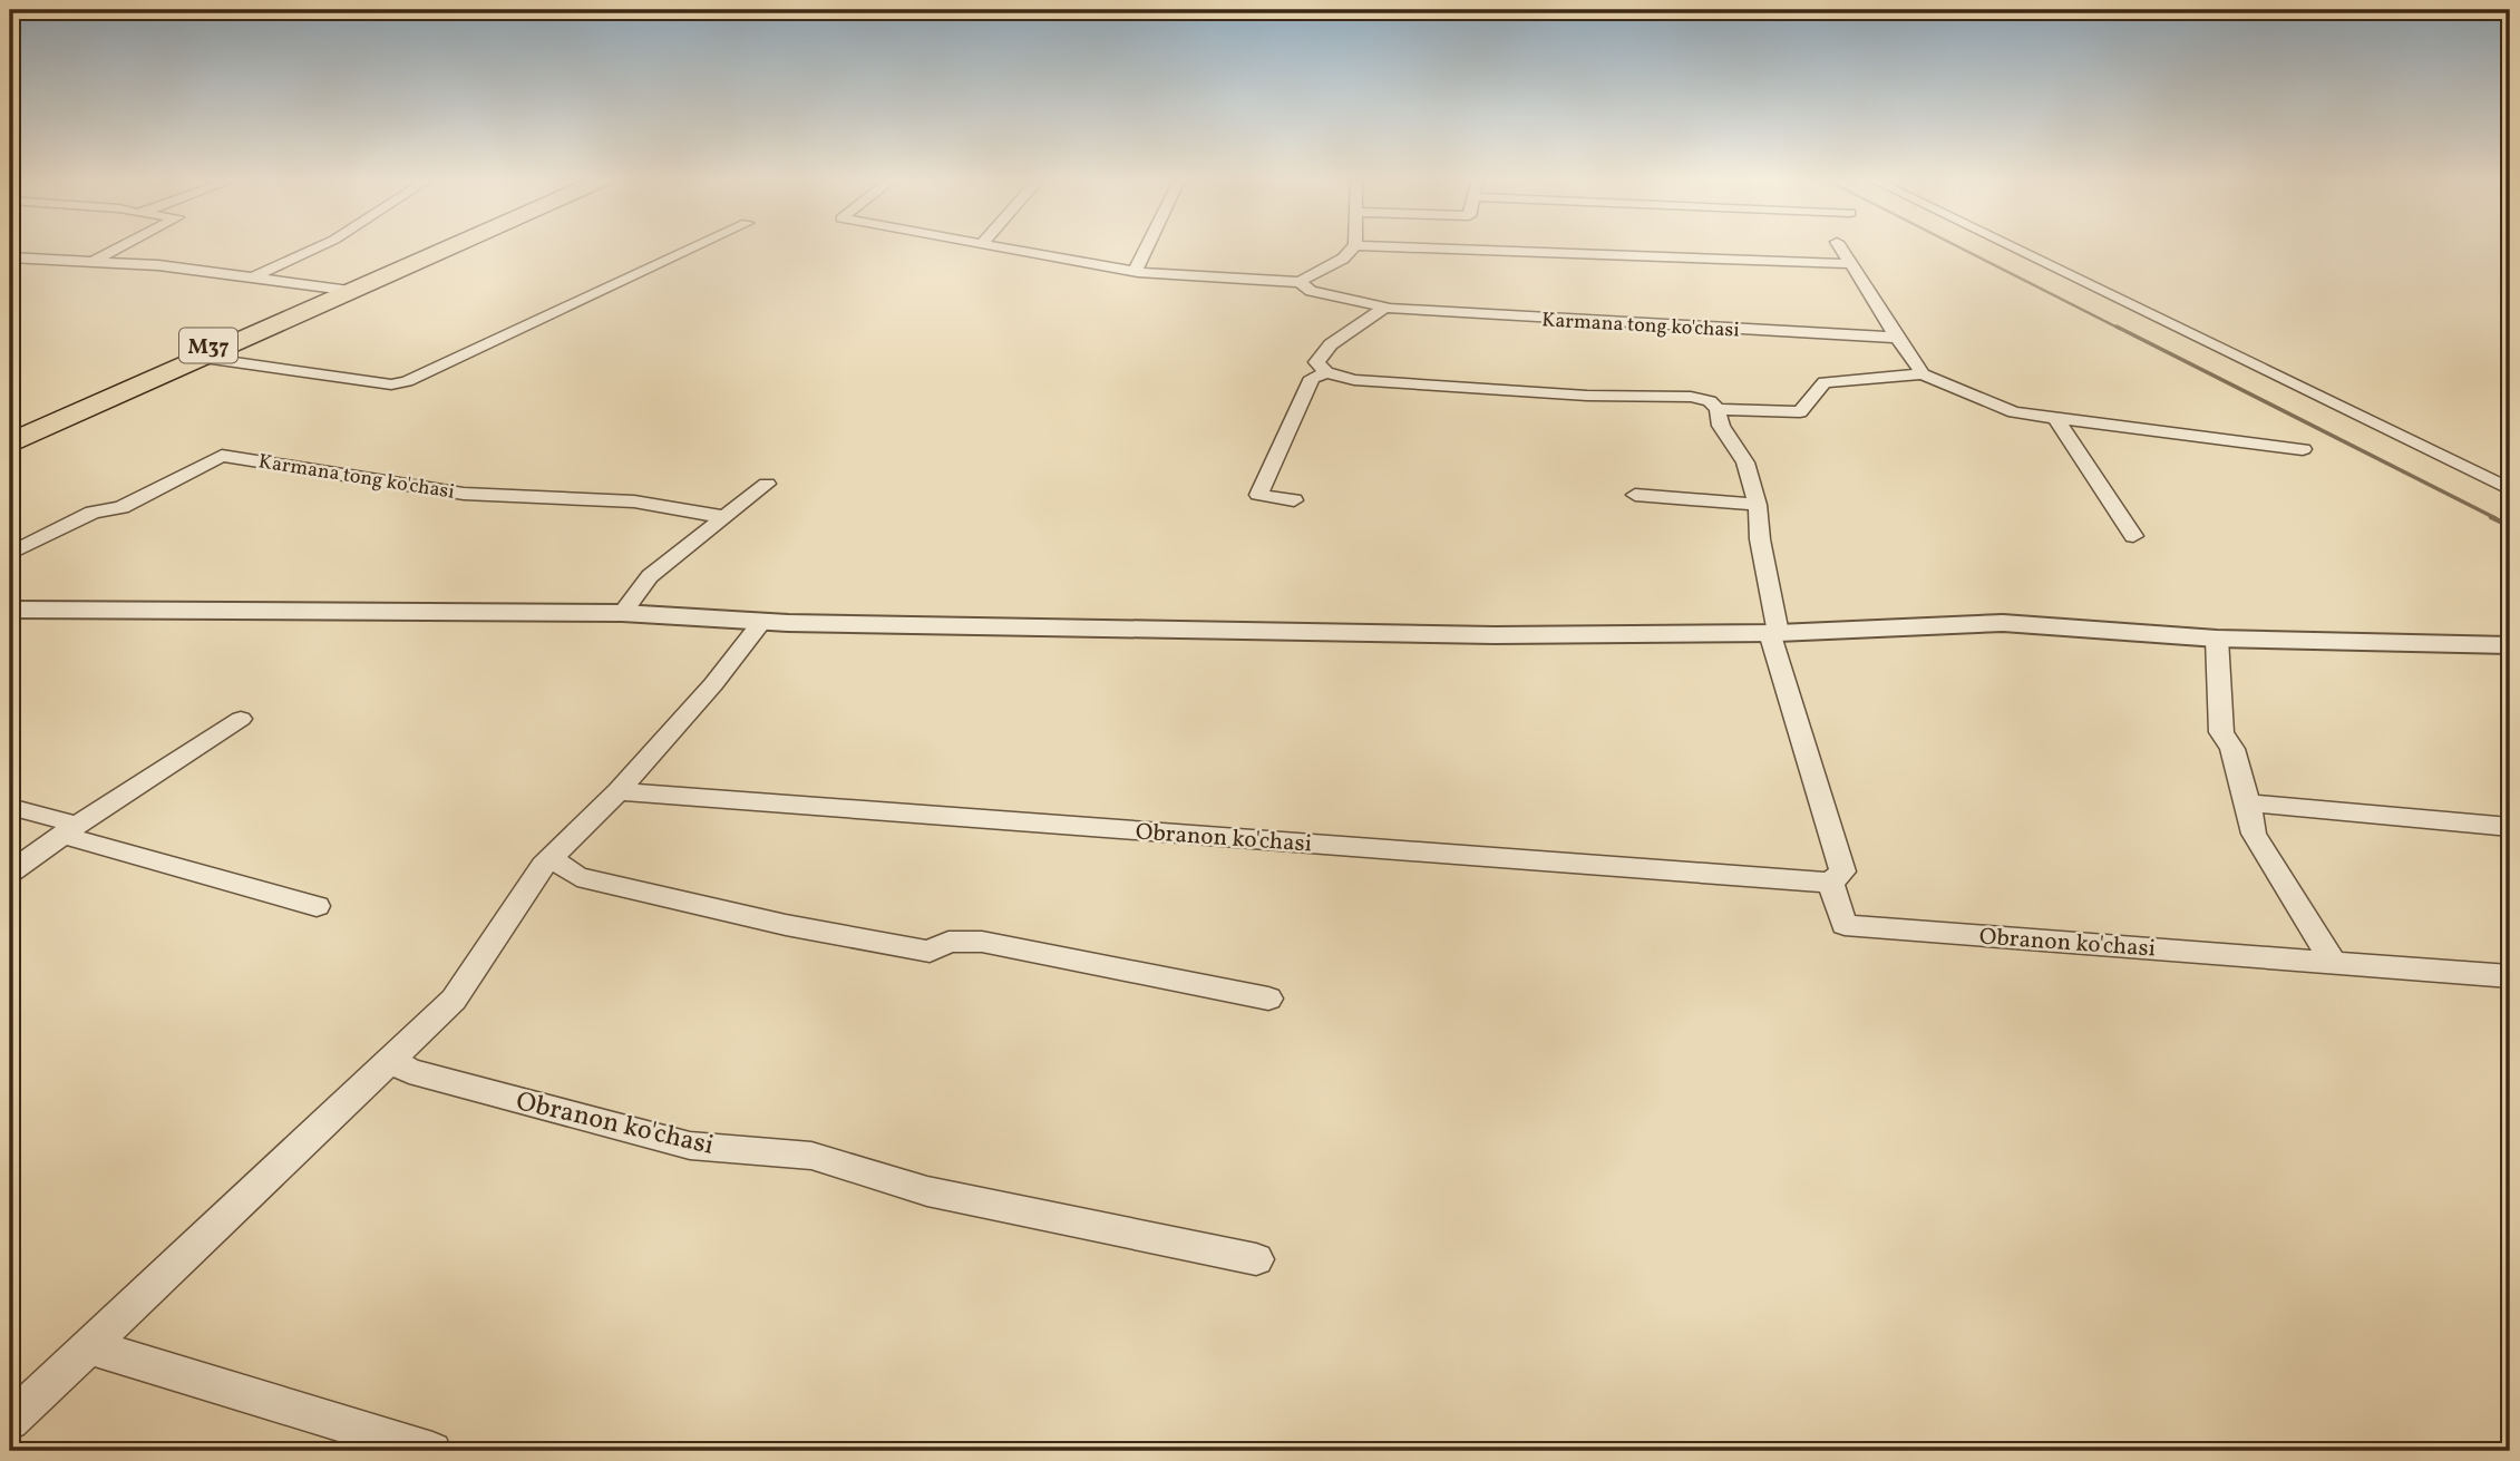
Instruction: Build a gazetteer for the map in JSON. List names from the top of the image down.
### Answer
{
  "streets": {
    "highway": ["M37"],
    "street": ["Karmana tong ko'chasi", "Obranon ko'chasi"]
  }
}
